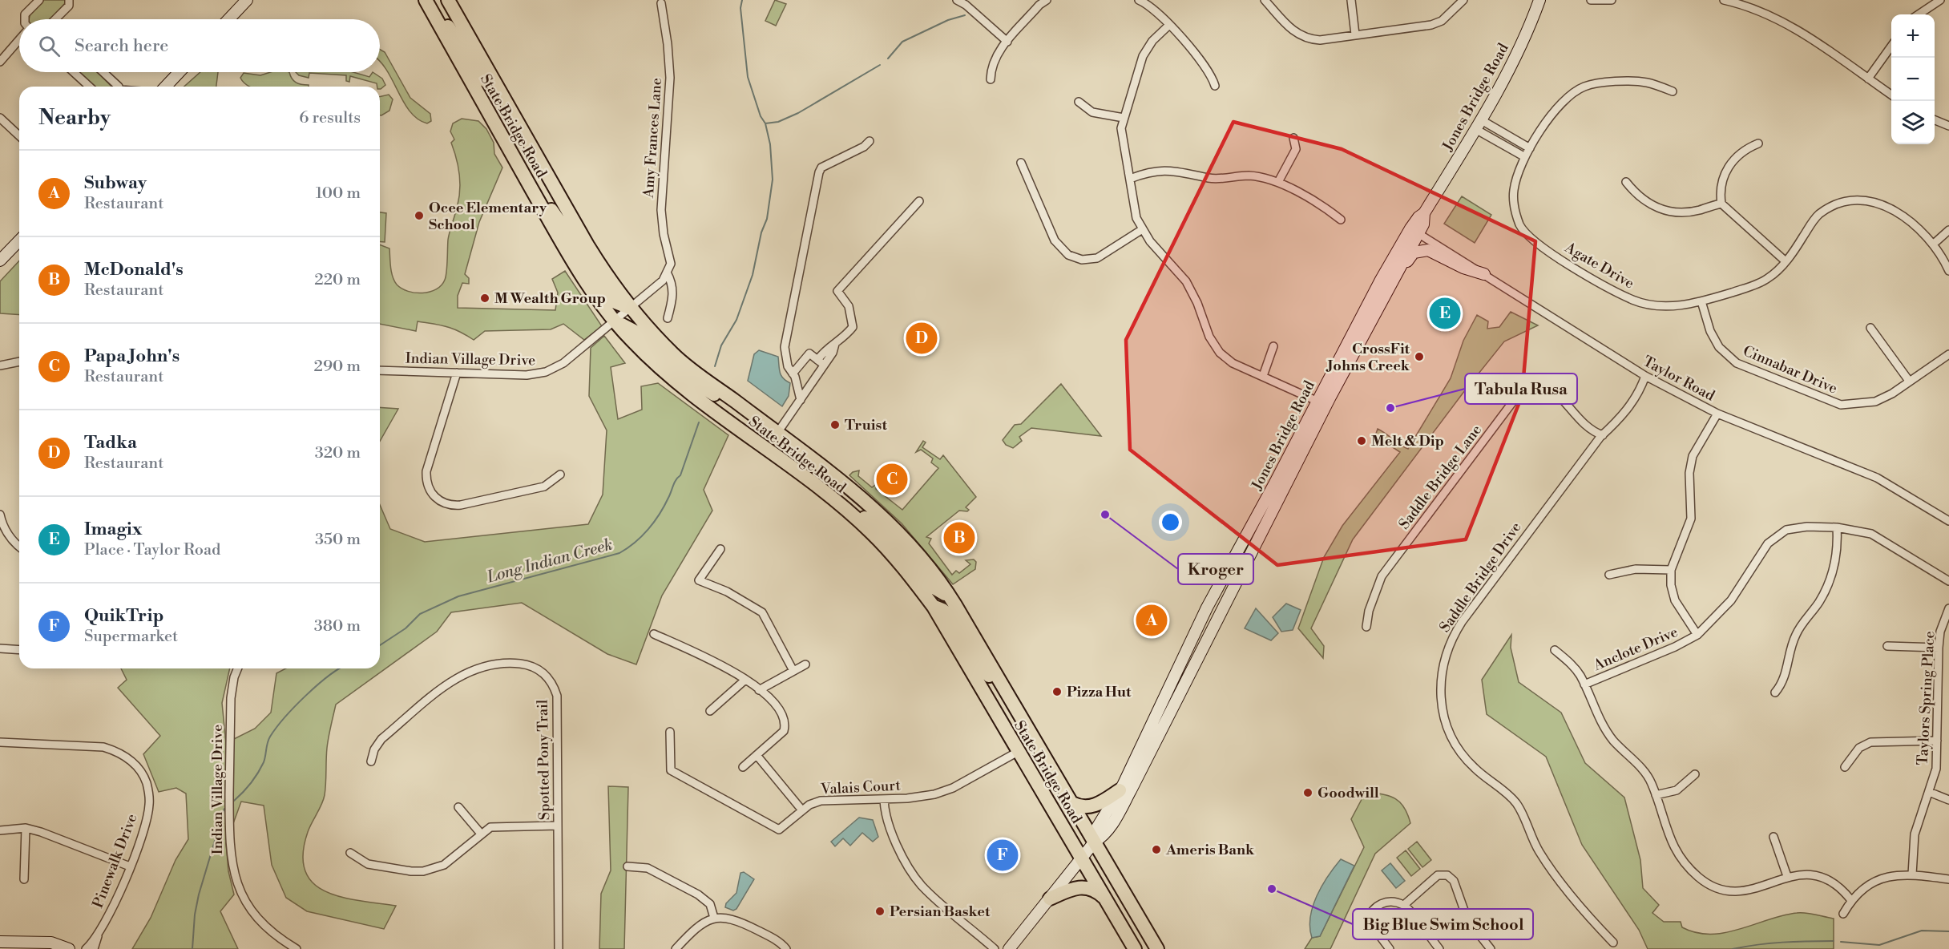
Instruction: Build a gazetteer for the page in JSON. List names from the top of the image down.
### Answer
{
  "streets": {
    "highway": ["State Bridge Road"],
    "main road": ["Jones Bridge Road"],
    "street": [
      "Amy Frances Lane",
      "Agate Drive",
      "Indian Village Drive",
      "Cinnabar Drive",
      "Taylor Road",
      "Saddle Bridge Lane",
      "Saddle Bridge Drive",
      "Anclote Drive",
      "Taylors Spring Place",
      "Spotted Pony Trail",
      "Valais Court",
      "Pinewalk Drive"
    ]
  },
  "crossings": [
    ["Jones Bridge Road", "State Bridge Road"],
    ["Jones Bridge Road", "Taylor Road"],
    ["State Bridge Road", "Indian Village Drive"],
    ["State Bridge Road", "Valais Court"],
    ["Agate Drive", "Cinnabar Drive"],
    ["Taylor Road", "Saddle Bridge Drive"],
    ["Saddle Bridge Lane", "Saddle Bridge Drive"]
  ],
  "water": ["Long Indian Creek"],
  "places": [
    "Ocee Elementary School",
    "M Wealth Group",
    "CrossFit Johns Creek",
    "Tabula Rusa",
    "Truist",
    "Melt & Dip",
    "Kroger",
    "Pizza Hut",
    "Goodwill",
    "Ameris Bank",
    "Big Blue Swim School",
    "Persian Basket"
  ],
  "page": {
    "map_buttons": ["+", "−"],
    "search": "Search here",
    "heading": ["Nearby", "6 results"],
    "list": [
      {
        "mark": "A",
        "name": "Subway",
        "note": "Restaurant",
        "value": "100 m"
      },
      {
        "mark": "B",
        "name": "McDonald's",
        "note": "Restaurant",
        "value": "220 m"
      },
      {
        "mark": "C",
        "name": "Papa John's",
        "note": "Restaurant",
        "value": "290 m"
      },
      {
        "mark": "D",
        "name": "Tadka",
        "note": "Restaurant",
        "value": "320 m"
      },
      {
        "mark": "E",
        "name": "Imagix",
        "note": "Place · Taylor Road",
        "value": "350 m"
      },
      {
        "mark": "F",
        "name": "QuikTrip",
        "note": "Supermarket",
        "value": "380 m"
      }
    ],
    "pins": [
      "E",
      "D",
      "C",
      "B",
      "A",
      "F"
    ]
  }
}
